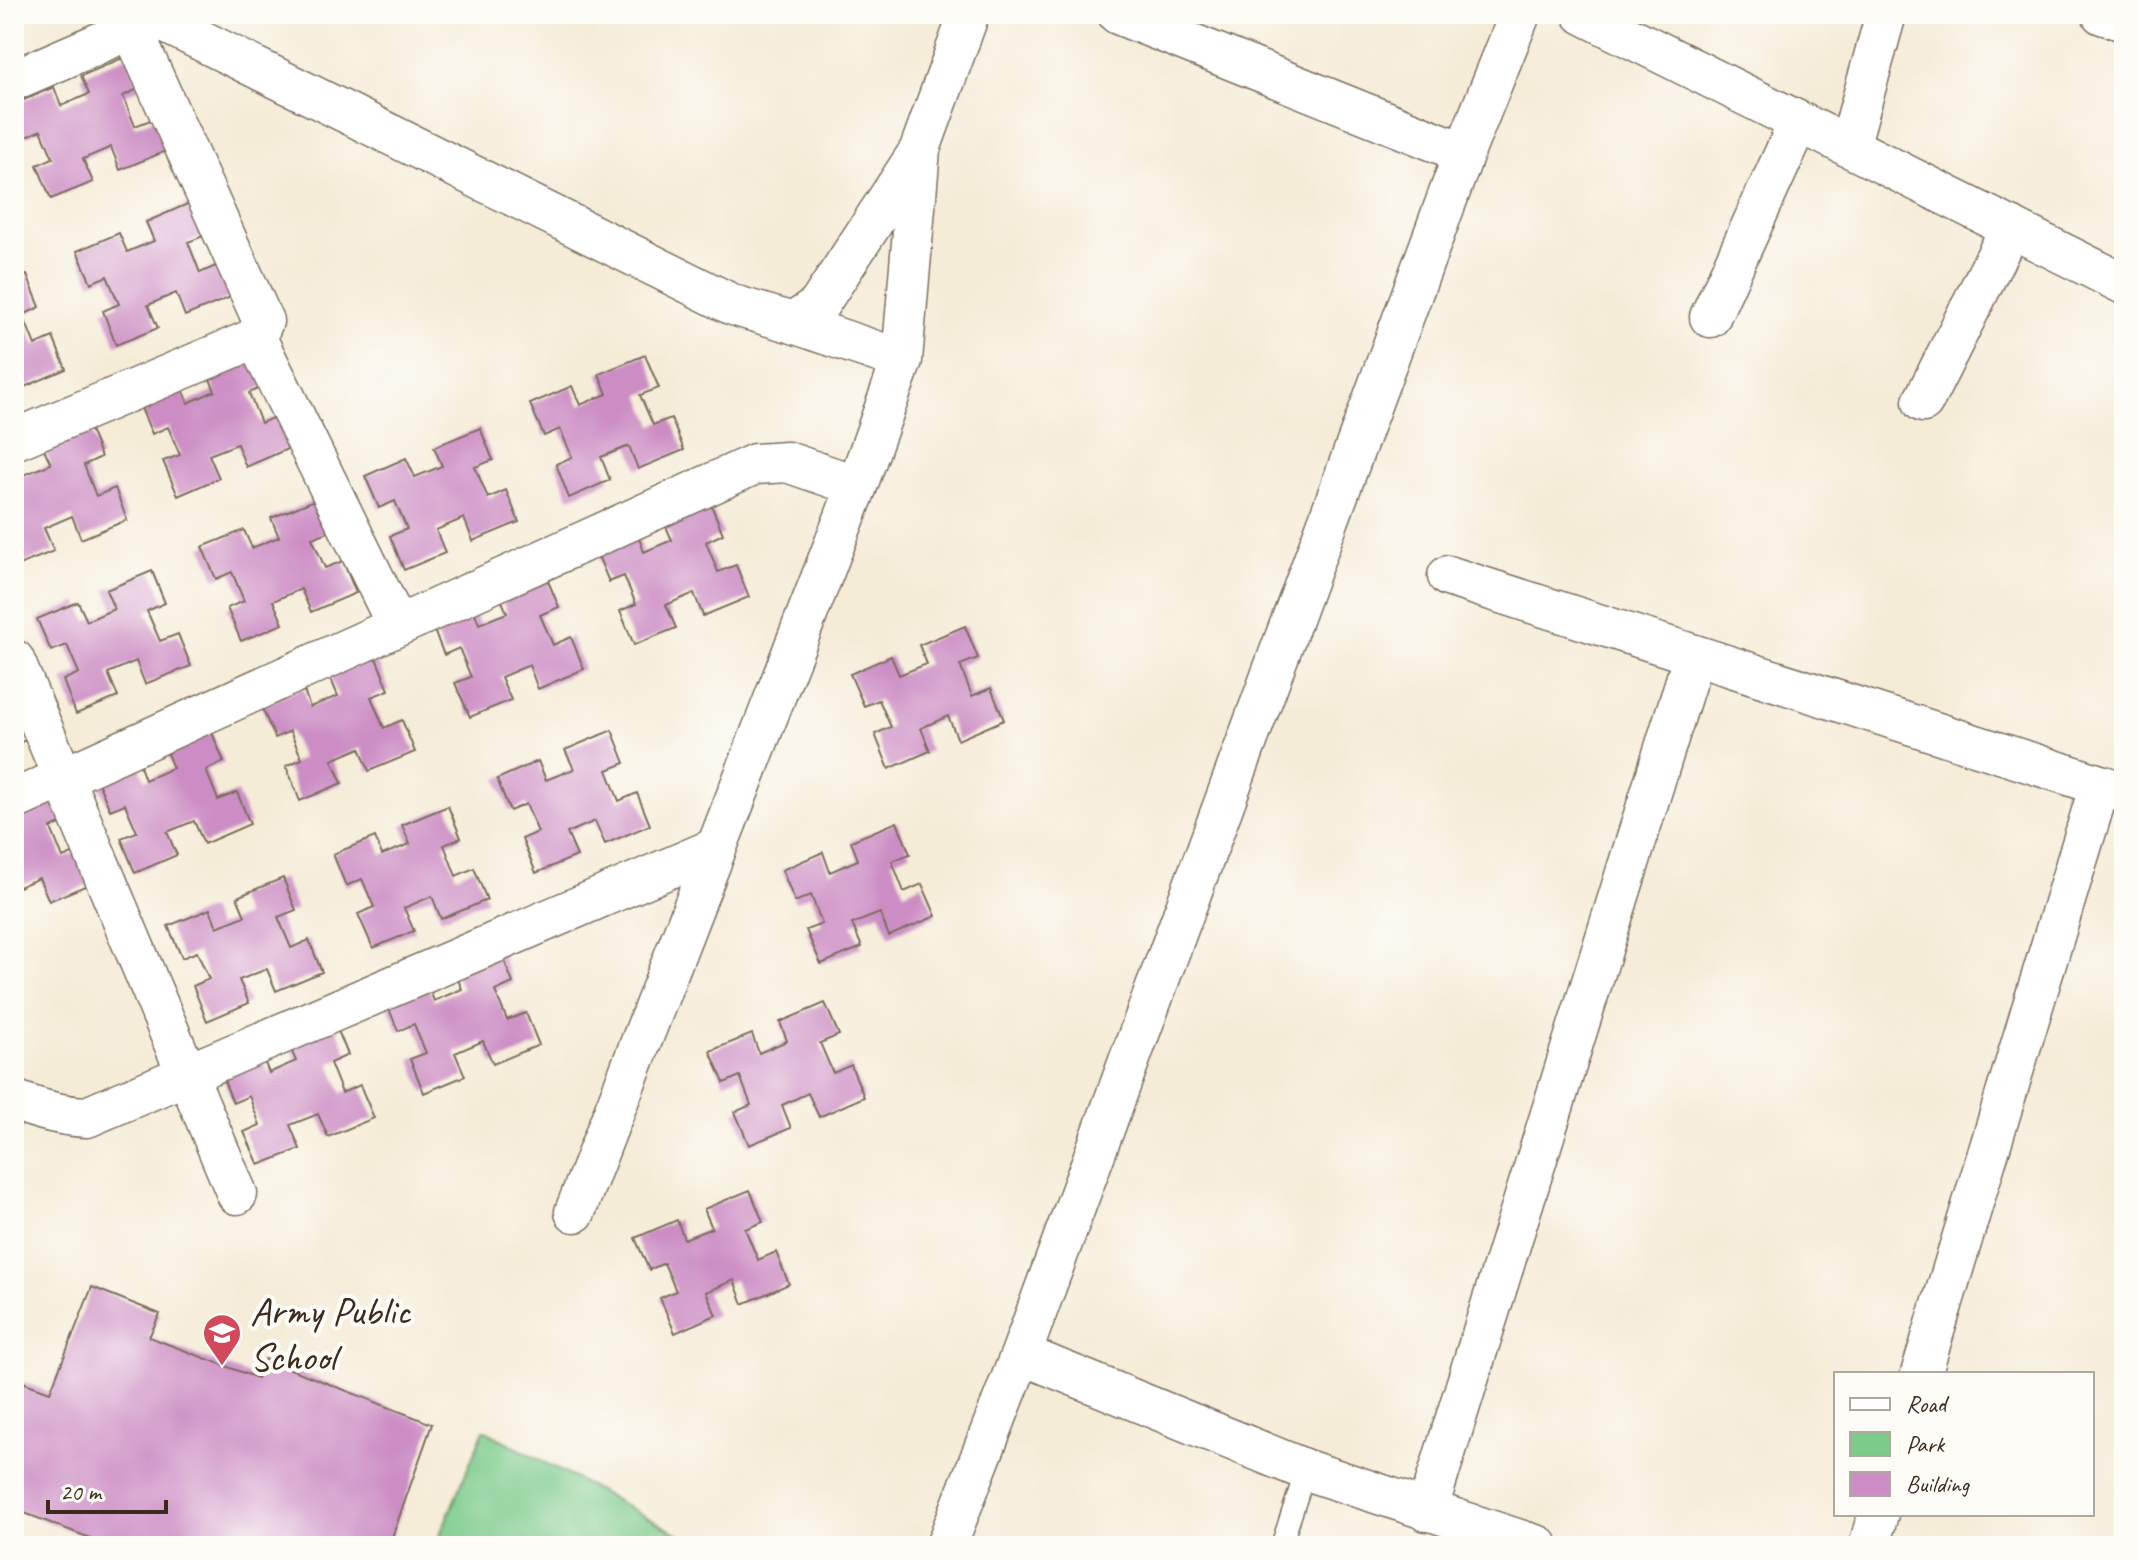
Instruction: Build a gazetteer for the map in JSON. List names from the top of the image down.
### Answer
{
  "places": {
    "school or university": ["Army Public School"]
  },
  "legend": ["Road", "Park", "Building"],
  "scale_bar": "20 m"
}
